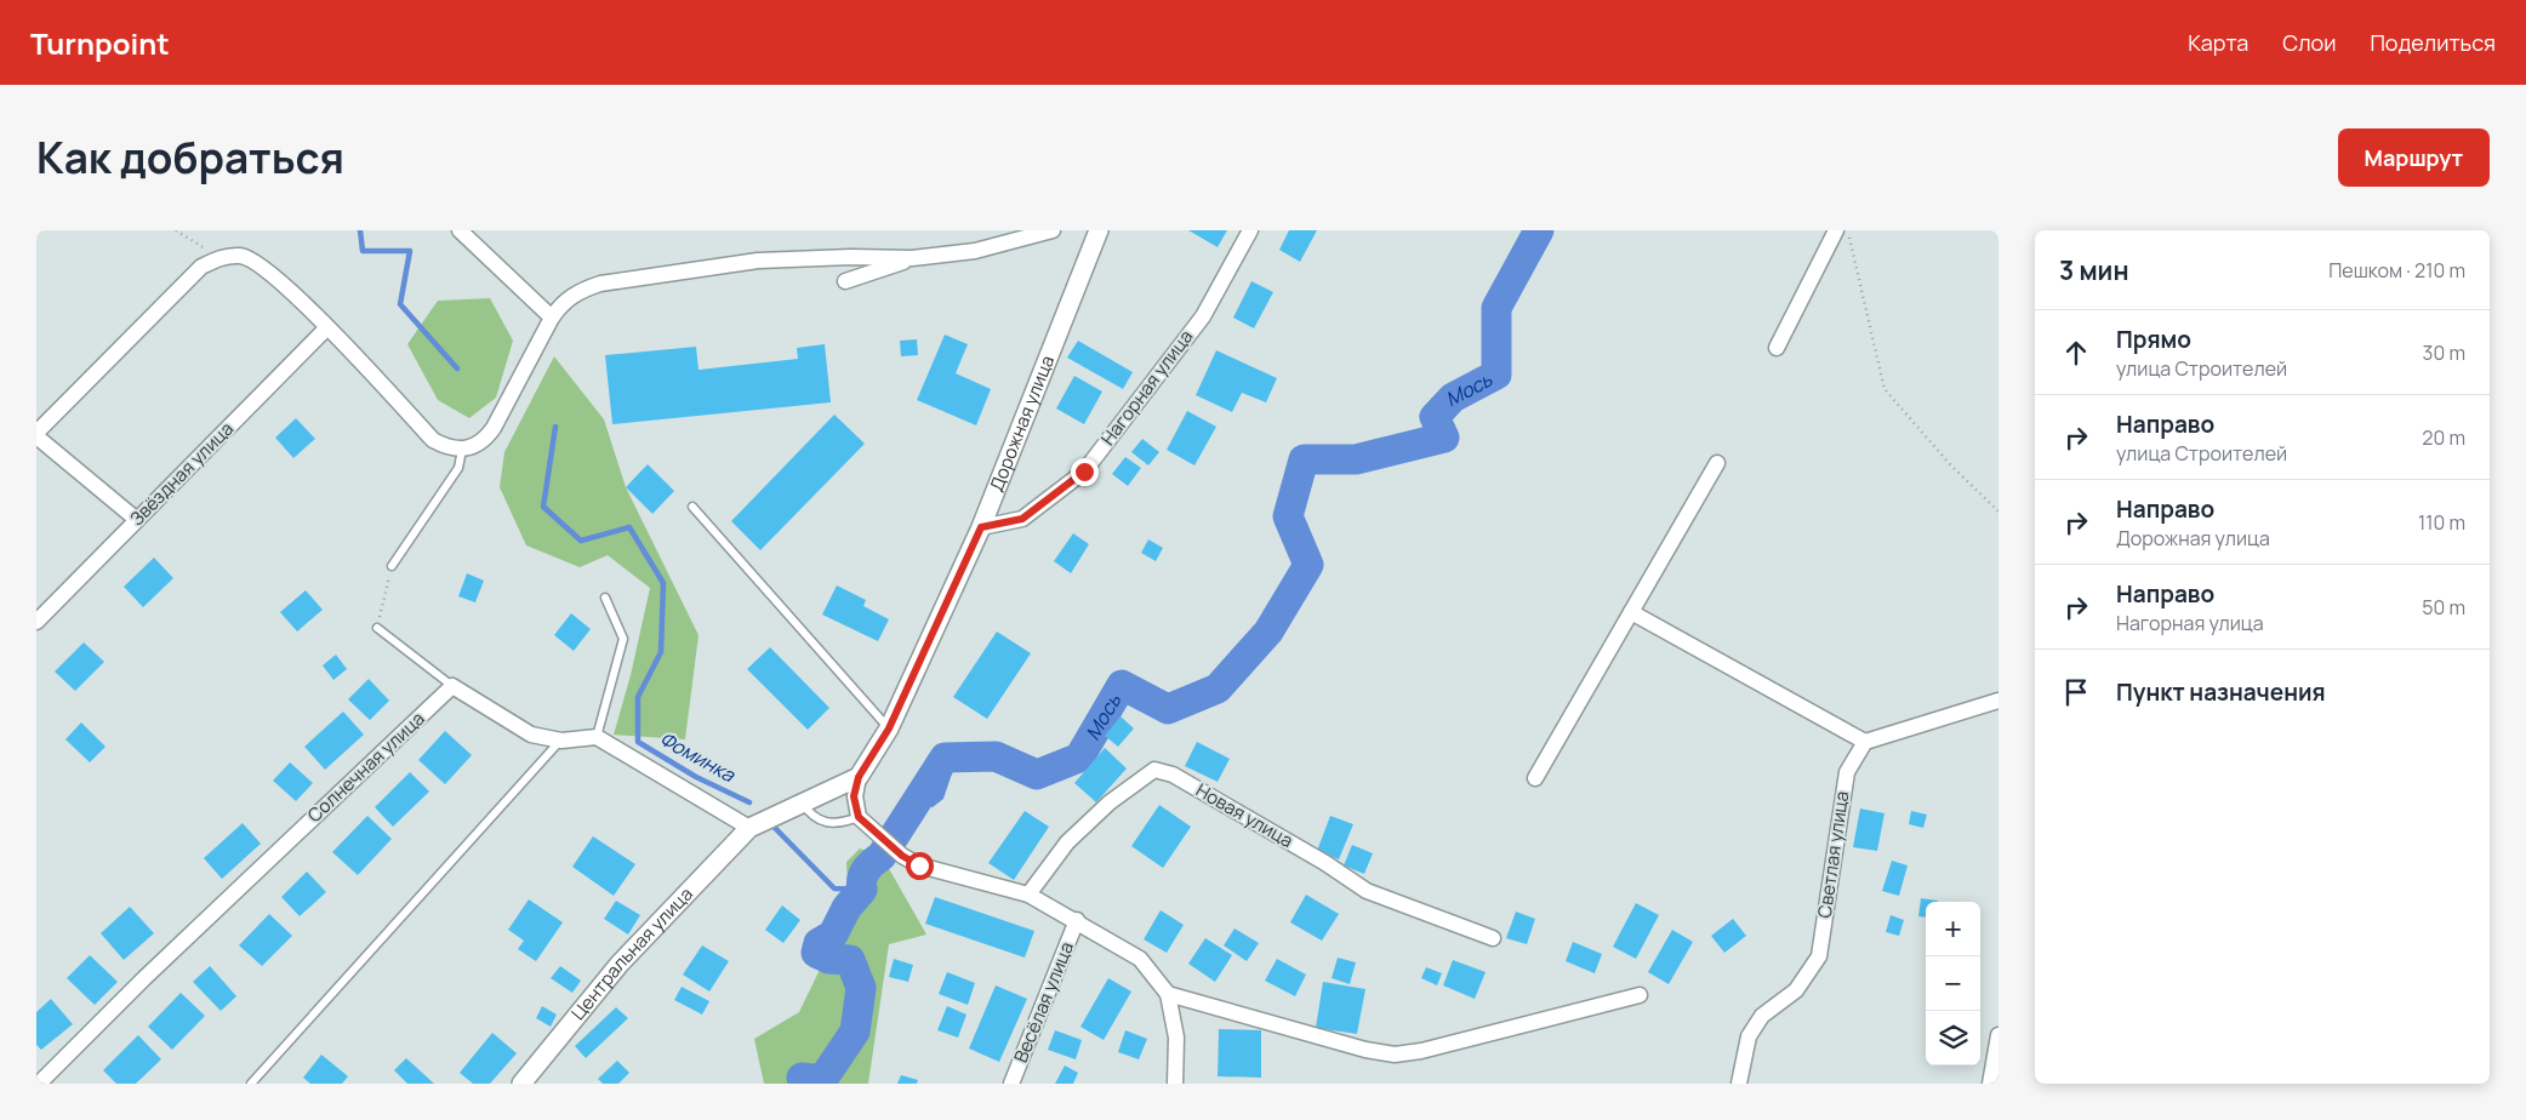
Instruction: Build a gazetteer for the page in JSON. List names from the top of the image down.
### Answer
{
  "streets": {
    "street": [
      "Нагорная улица",
      "Дорожная улица",
      "Звёздная улица",
      "Солнечная улица",
      "Новая улица",
      "Светлая улица",
      "Центральная улица",
      "Весёлая улица"
    ]
  },
  "crossings": [
    ["Нагорная улица", "Дорожная улица"],
    ["Дорожная улица", "Центральная улица"]
  ],
  "water": ["Мось", "Фоминка"],
  "page": {
    "header": "Turnpoint",
    "nav": ["Карта", "Слои", "Поделиться"],
    "title": "Как добраться",
    "buttons": "Маршрут",
    "heading": ["3 мин", "Пешком · 210 m"],
    "list": [
      ["Прямо", "улица Строителей", "30 m"],
      ["Направо", "улица Строителей", "20 m"],
      ["Направо", "Дорожная улица", "110 m"],
      ["Направо", "Нагорная улица", "50 m"],
      "Пункт назначения"
    ],
    "map_buttons": ["+", "−"]
  }
}
